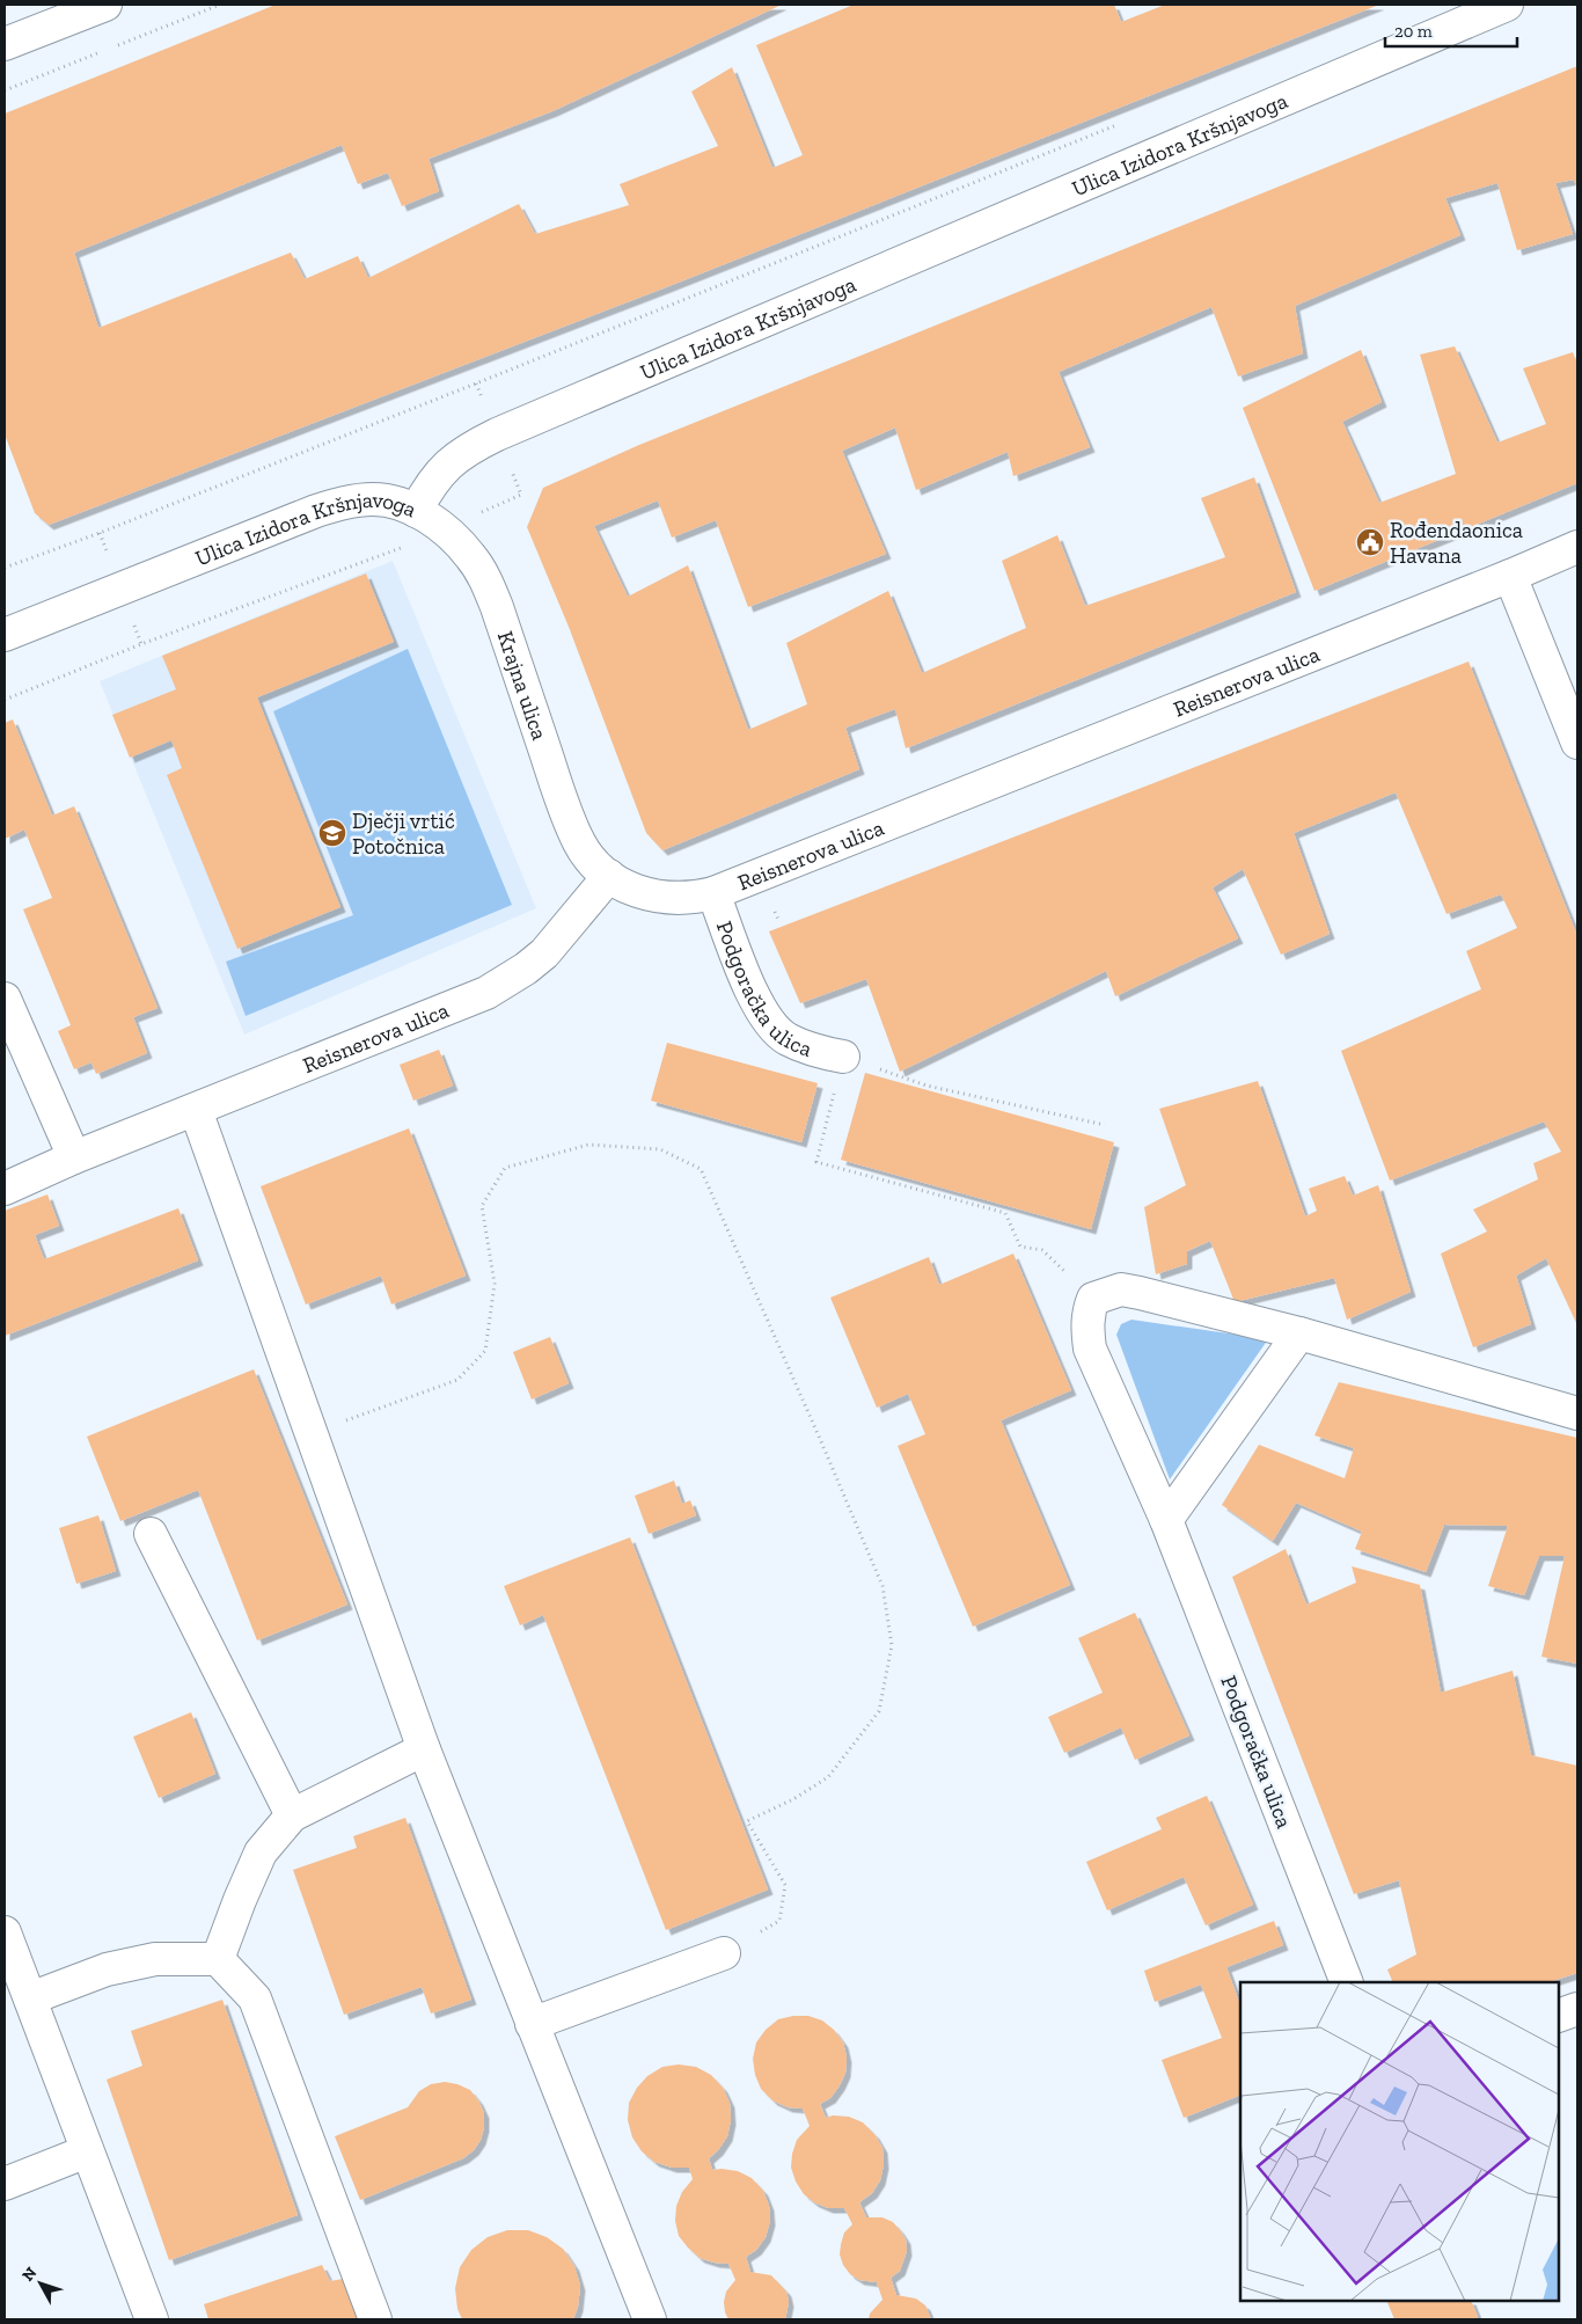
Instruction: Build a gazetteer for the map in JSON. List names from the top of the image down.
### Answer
{
  "streets": {
    "street": [
      "Ulica Izidora Kršnjavoga",
      "Reisnerova ulica",
      "Krajna ulica",
      "Podgoračka ulica"
    ]
  },
  "crossings": [
    ["Ulica Izidora Kršnjavoga", "Krajna ulica"],
    ["Reisnerova ulica", "Krajna ulica"],
    ["Reisnerova ulica", "Podgoračka ulica"]
  ],
  "places": {
    "public building": ["Rođendaonica Havana"],
    "school or university": ["Dječji vrtić Potočnica"]
  },
  "scale_bar": "20 m",
  "north": "top left"
}
